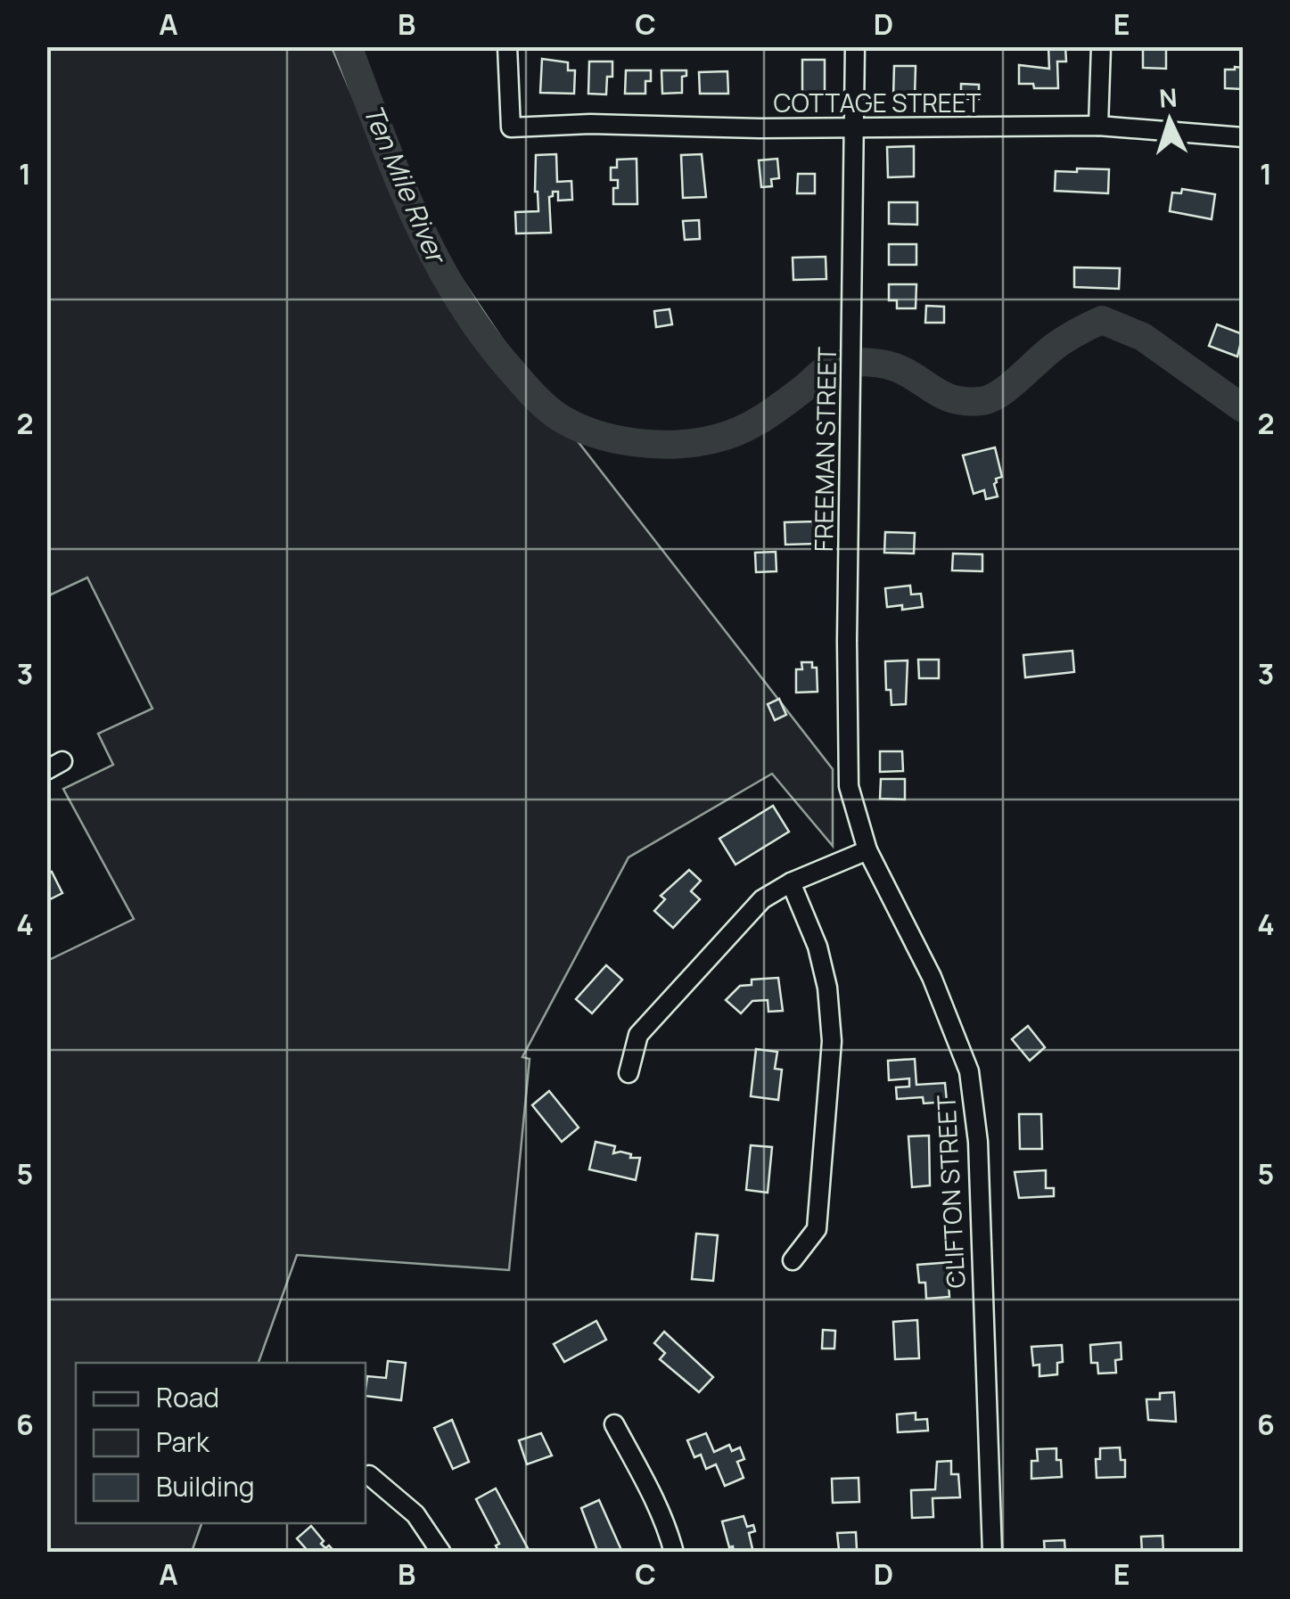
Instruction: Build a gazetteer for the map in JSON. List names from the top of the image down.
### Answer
{
  "streets": {
    "street": ["COTTAGE STREET", "FREEMAN STREET", "CLIFTON STREET"]
  },
  "crossings": [
    ["COTTAGE STREET", "FREEMAN STREET"],
    ["FREEMAN STREET", "CLIFTON STREET"]
  ],
  "water": ["Ten Mile River"],
  "legend": ["Road", "Park", "Building"],
  "north": "top",
  "grid": {
    "columns": [
      "A",
      "B",
      "C",
      "D",
      "E"
    ],
    "rows": [
      "1",
      "2",
      "3",
      "4",
      "5",
      "6"
    ]
  }
}
